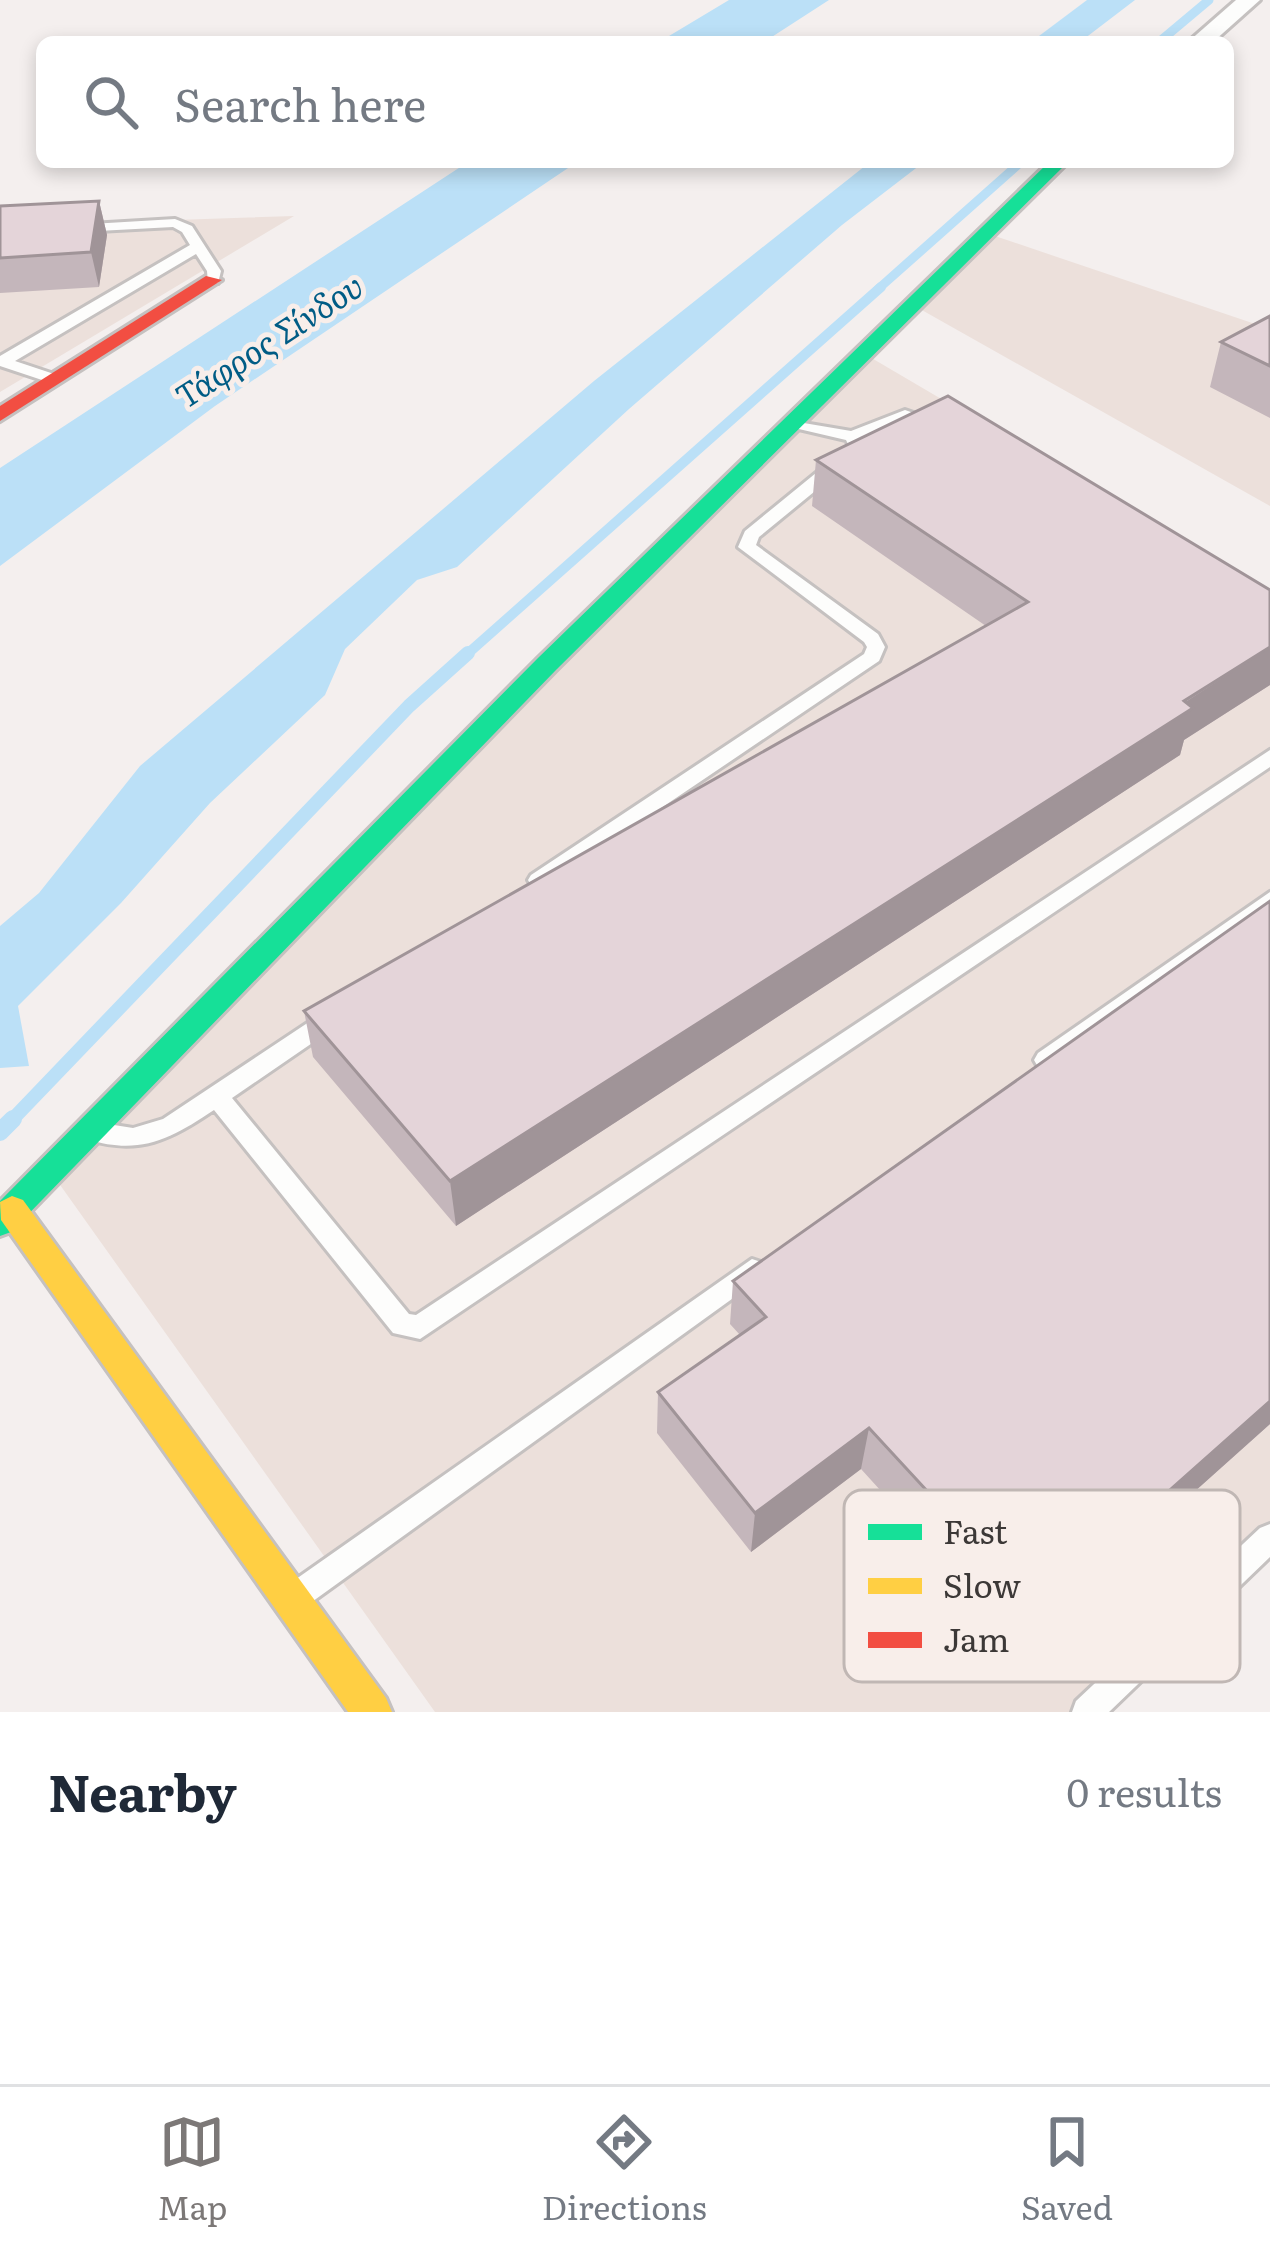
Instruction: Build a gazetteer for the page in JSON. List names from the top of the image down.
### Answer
{
  "water": ["Τάφρος Σίνδου"],
  "legend": ["Fast", "Slow", "Jam"],
  "page": {
    "search": "Search here",
    "heading": ["Nearby", "0 results"],
    "nav": ["Map", "Directions", "Saved"]
  }
}
